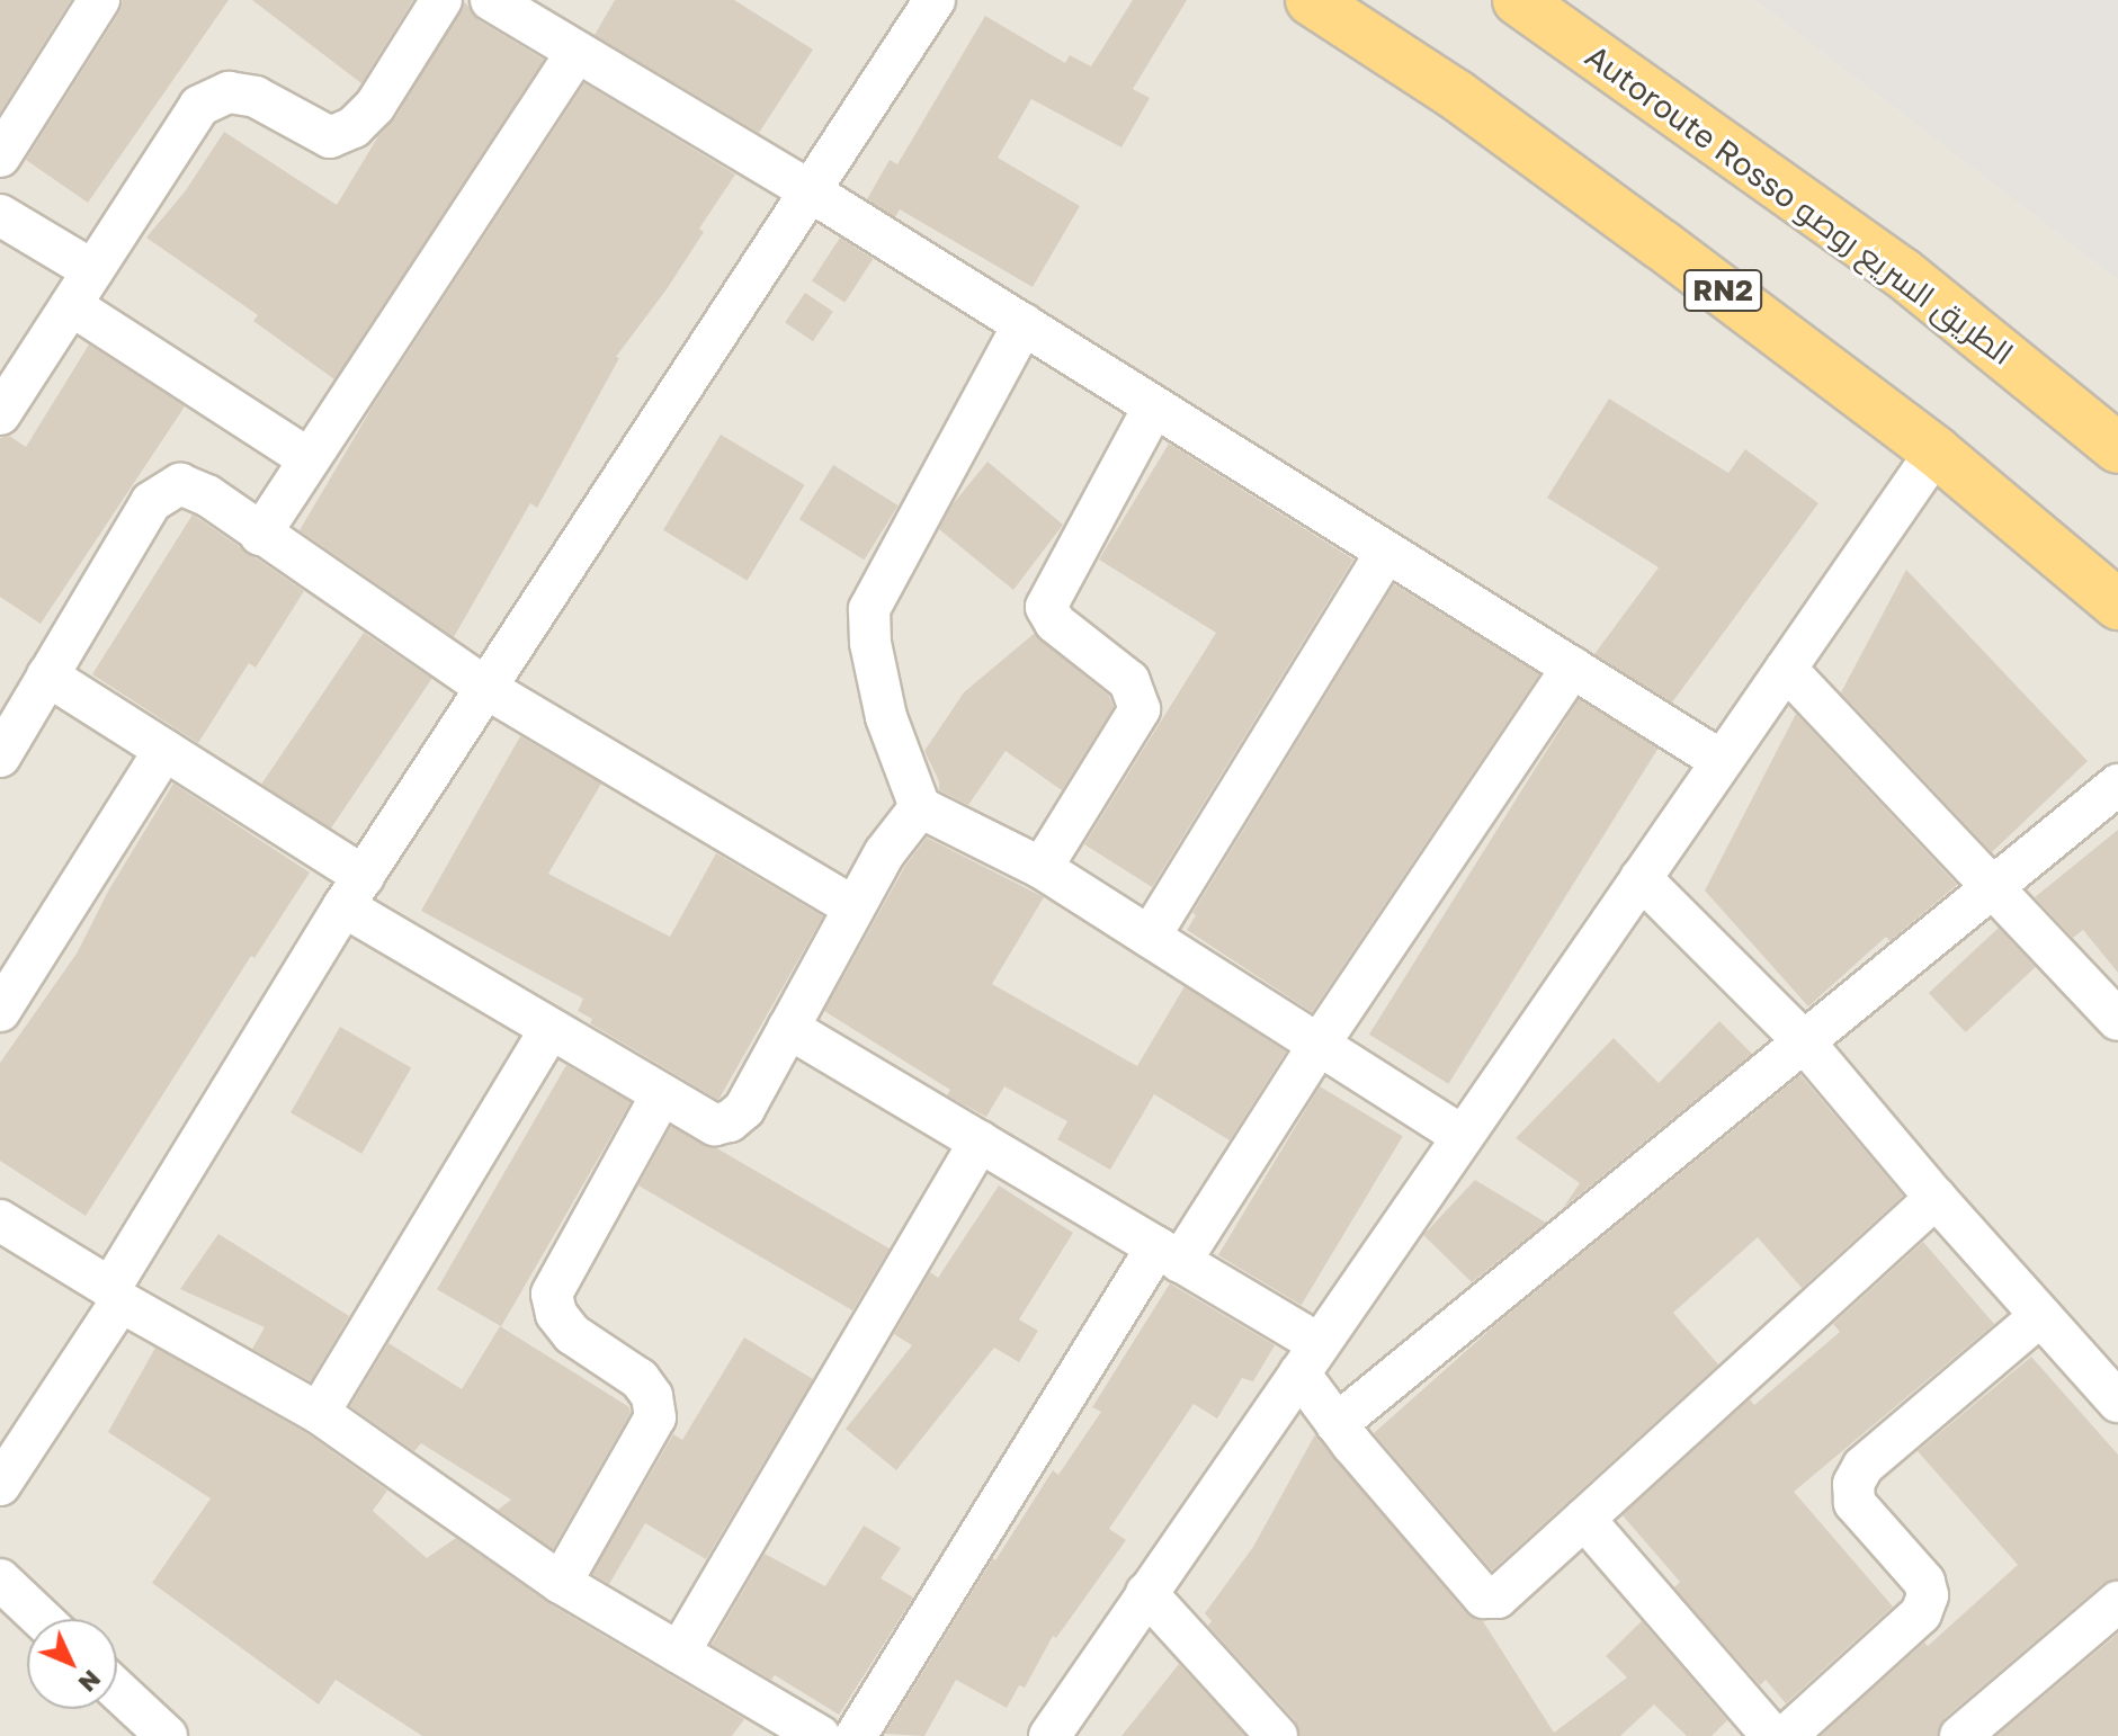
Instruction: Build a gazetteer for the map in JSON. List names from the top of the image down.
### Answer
{
  "streets": {
    "highway": ["Autoroute Rosso الطريق السريع روصو", "RN2"]
  },
  "north": "bottom right"
}
